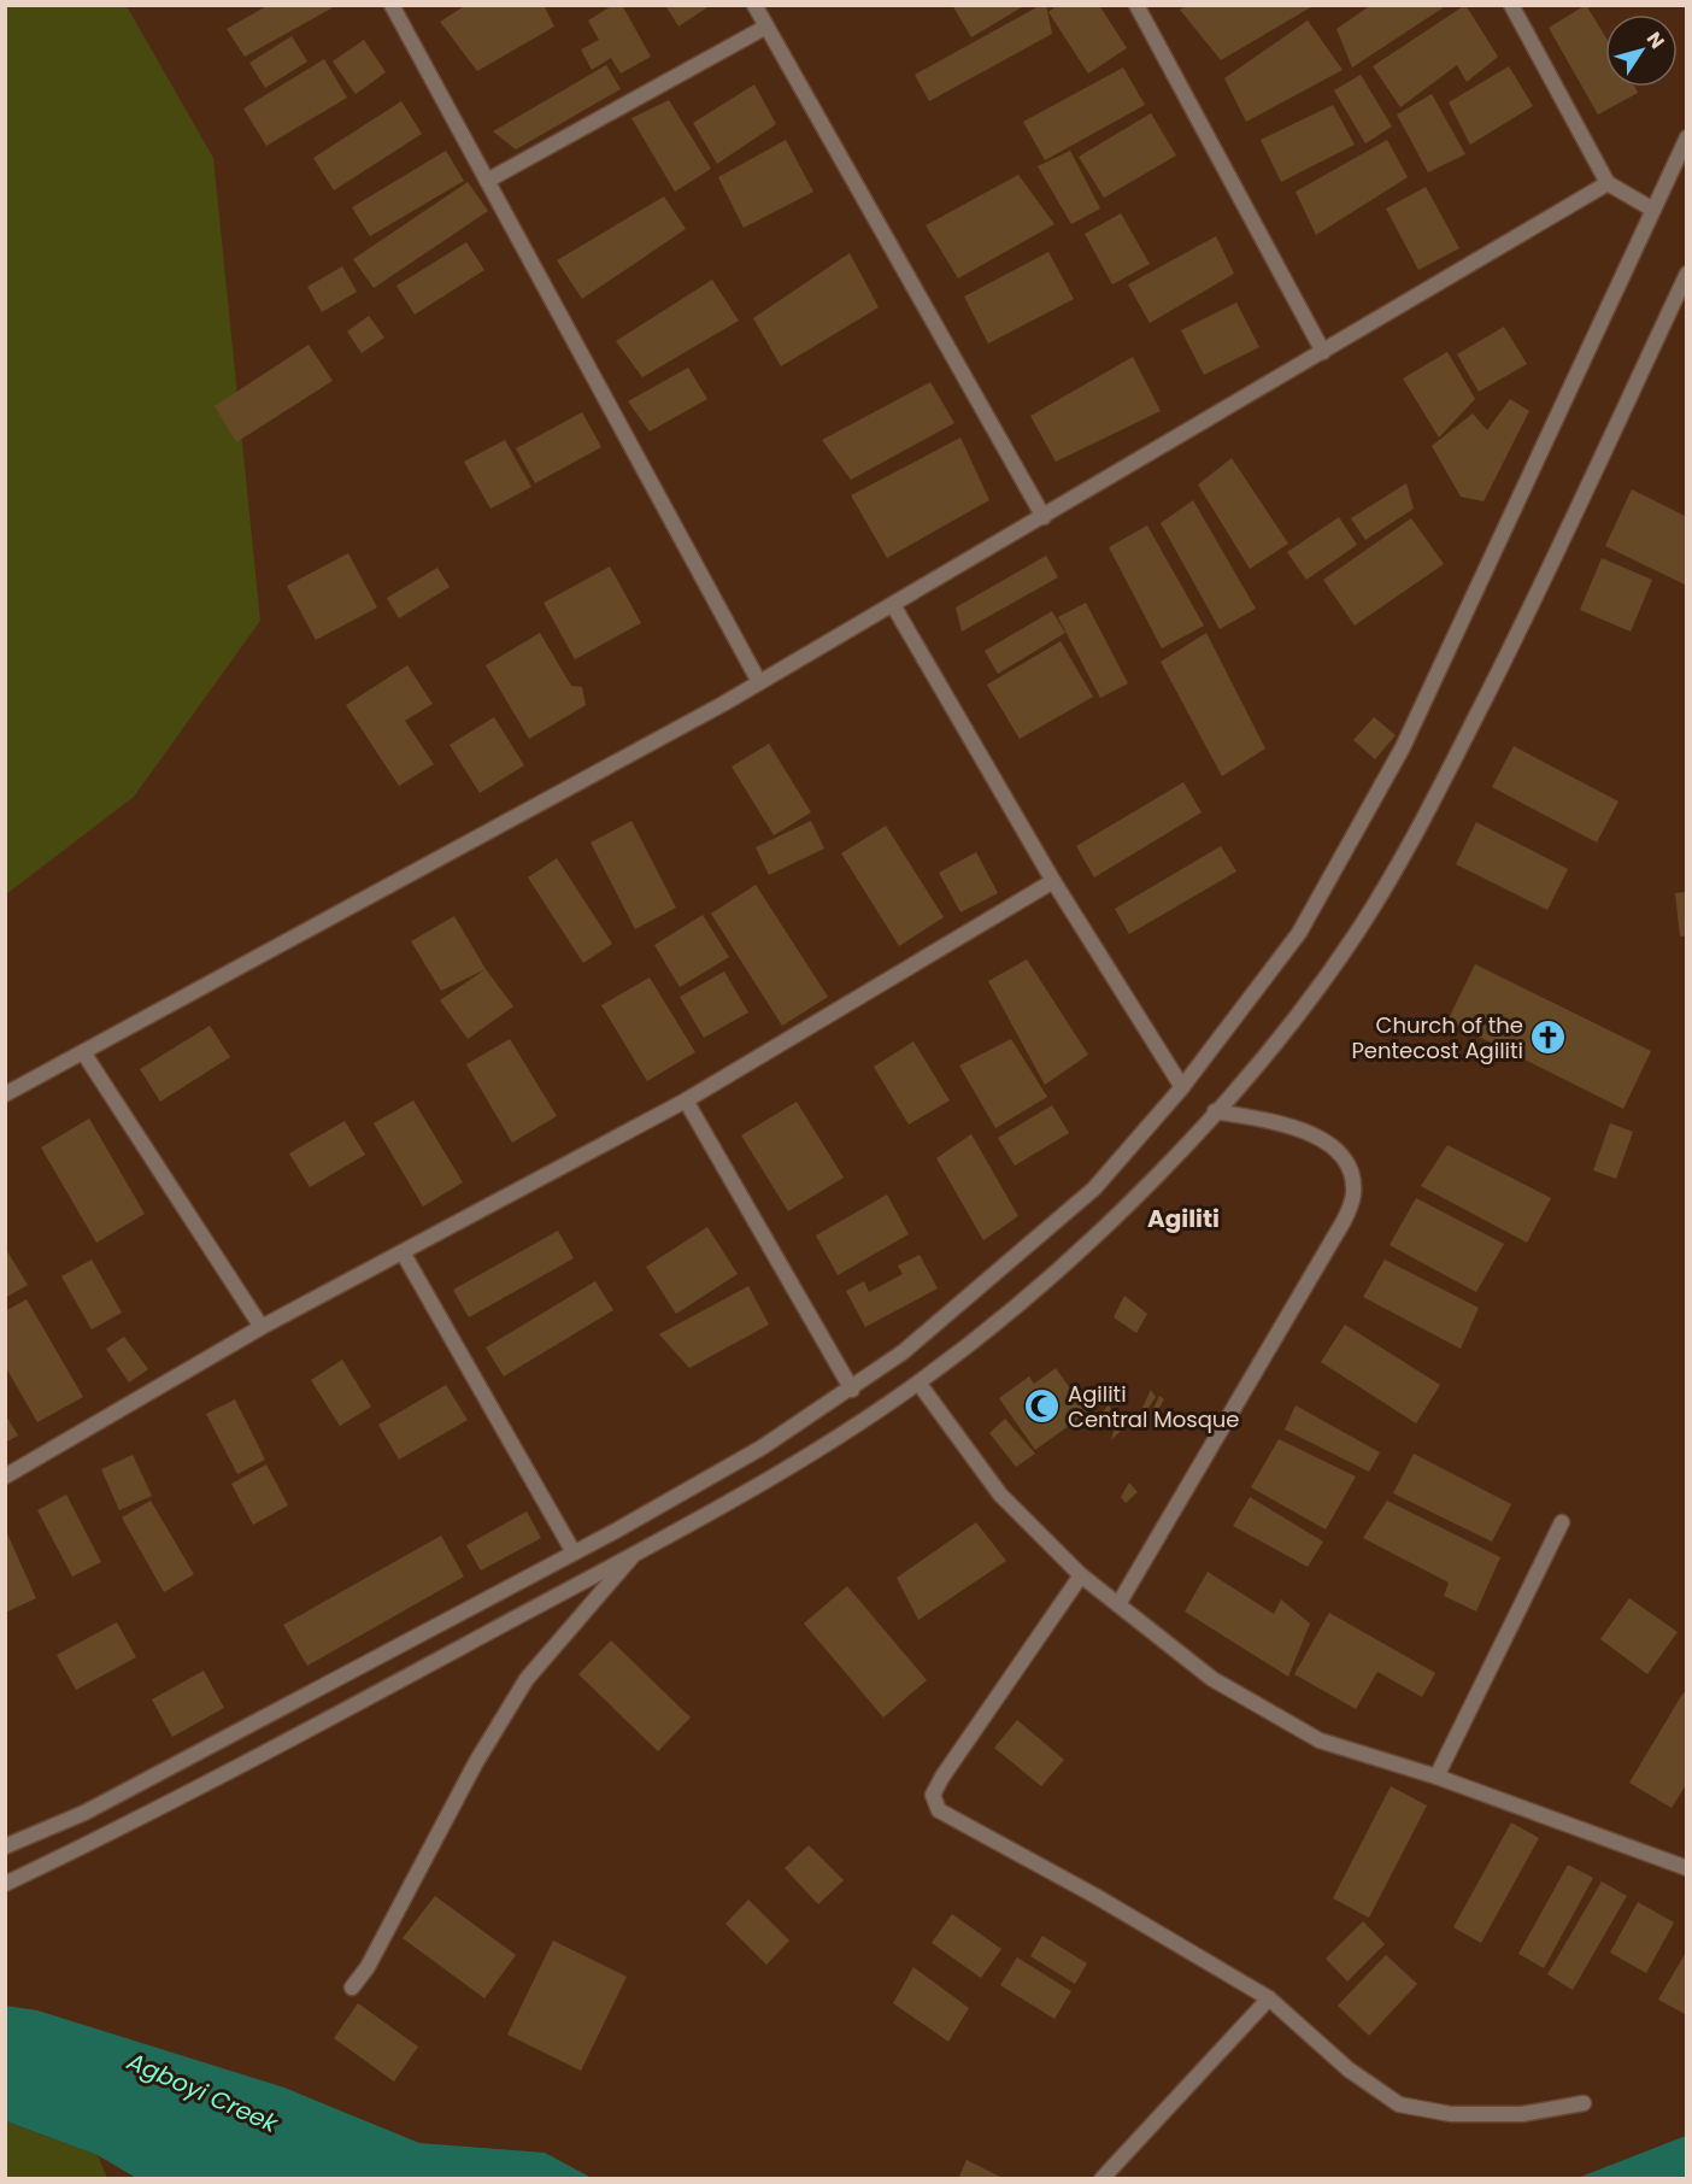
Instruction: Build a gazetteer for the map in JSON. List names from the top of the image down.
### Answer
{
  "districts": ["Agiliti"],
  "water": ["Agboyi Creek"],
  "places": {
    "church": ["Church of the Pentecost Agiliti"],
    "mosque": ["Agiliti Central Mosque"]
  },
  "north": "top right"
}
